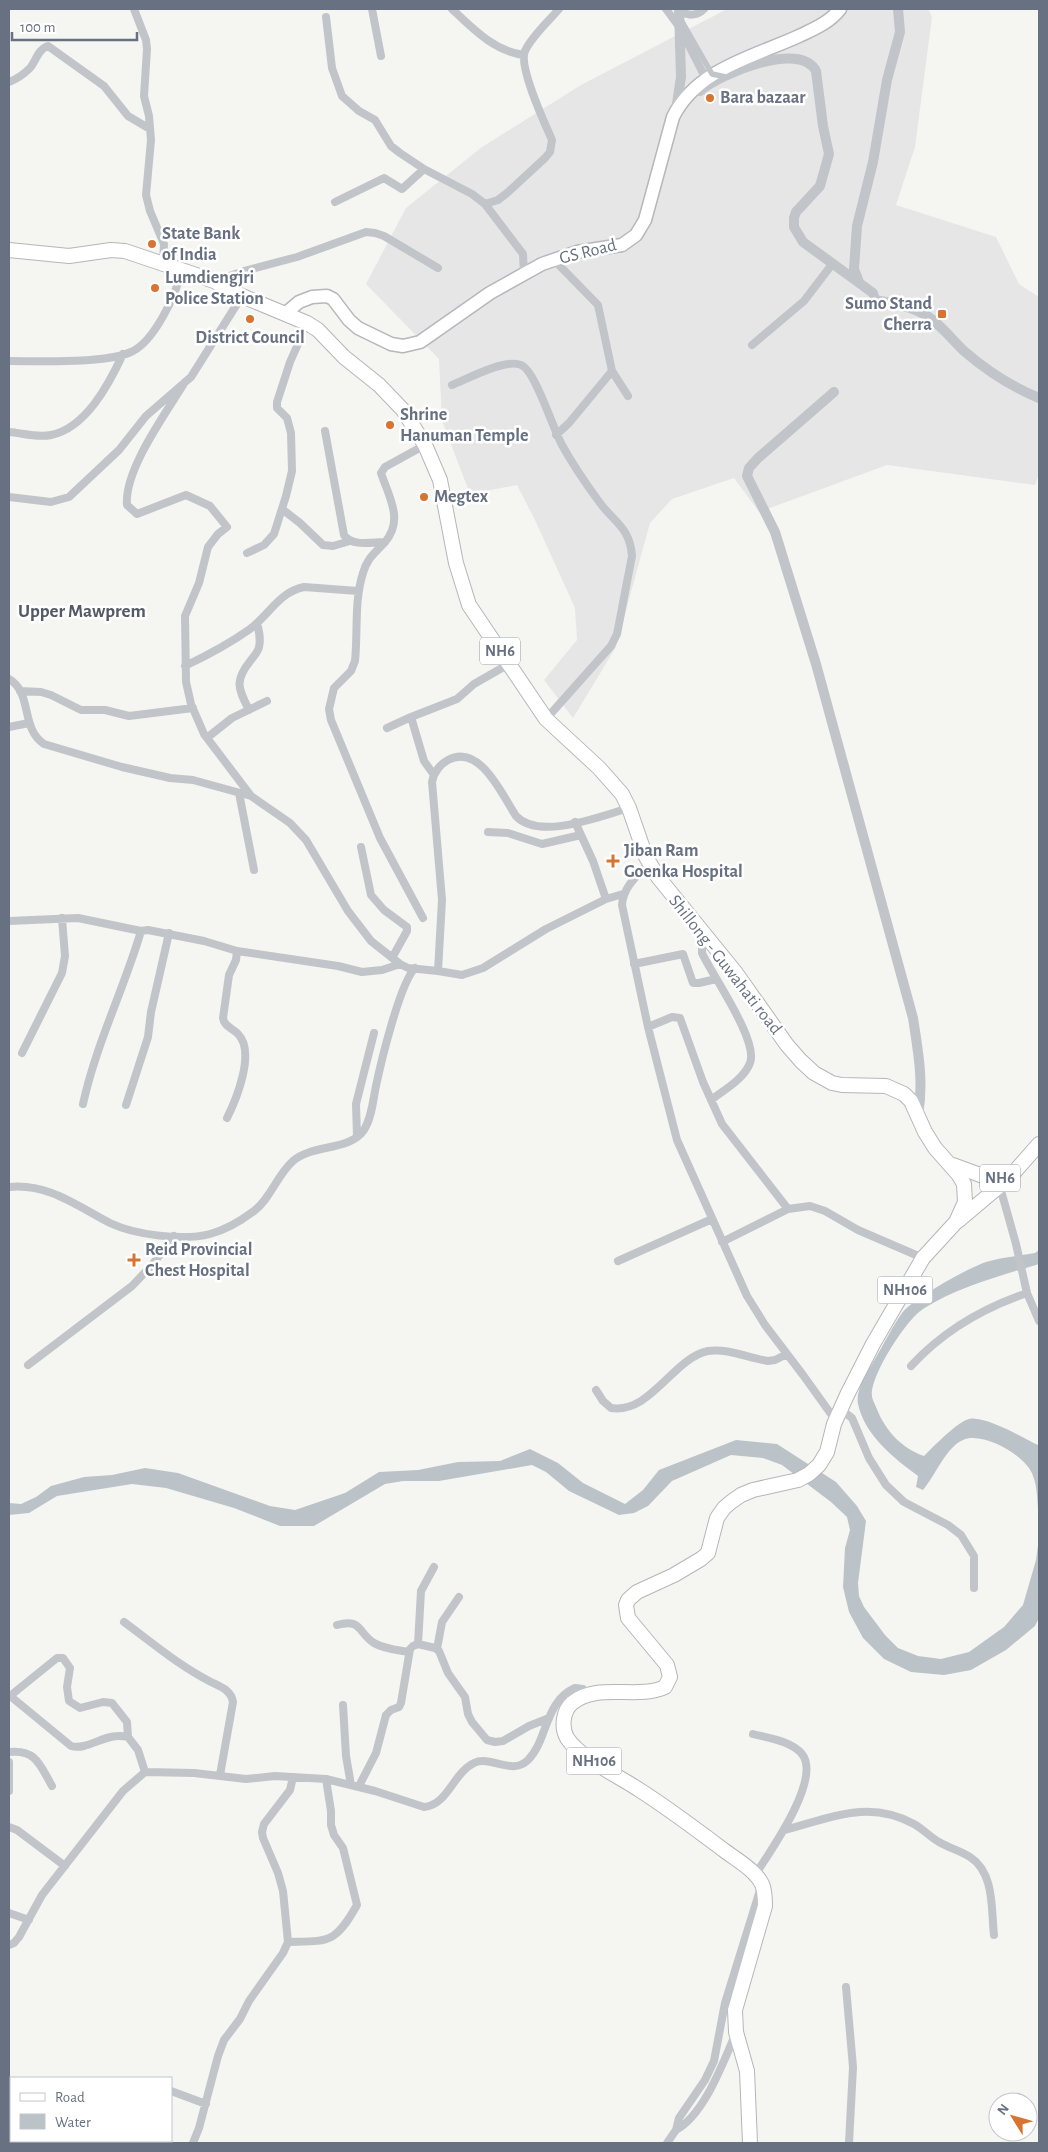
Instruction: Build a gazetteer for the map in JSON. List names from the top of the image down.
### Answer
{
  "streets": {
    "highway": ["NH6", "Shillong - Guwahati road", "NH106"],
    "main road": ["GS Road"]
  },
  "crossings": [
    ["GS Road", "Shillong - Guwahati road"],
    ["NH6", "Shillong - Guwahati road"],
    ["NH6", "NH106"],
    ["Shillong - Guwahati road", "NH106"]
  ],
  "districts": ["Upper Mawprem"],
  "places": {
    "other": [
      "Bara bazaar",
      "State Bank of India",
      "Lumdiengjri Police Station",
      "District Council",
      "Shrine Hanuman Temple",
      "Megtex"
    ],
    "transit": ["Sumo Stand Cherra"],
    "health": ["Jiban Ram Goenka Hospital", "Reid Provincial Chest Hospital"]
  },
  "legend": ["Road", "Water"],
  "scale_bar": "100 m",
  "north": "top left"
}
